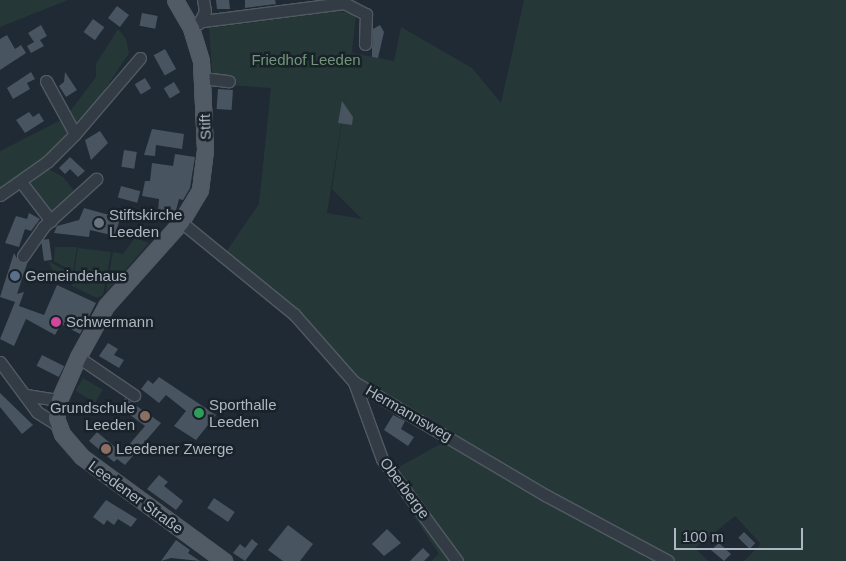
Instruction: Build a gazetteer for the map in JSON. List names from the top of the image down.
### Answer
{
  "streets": {
    "main road": ["Stift", "Leedener Straße"],
    "street": ["Hermannsweg", "Oberberge"]
  },
  "crossings": [
    ["Stift", "Hermannsweg"],
    ["Hermannsweg", "Oberberge"]
  ],
  "parks": ["Friedhof Leeden"],
  "places": [
    "Stiftskirche Leeden",
    "Gemeindehaus",
    "Schwermann",
    "Sporthalle Leeden",
    "Grundschule Leeden",
    "Leedener Zwerge"
  ],
  "scale_bar": "100 m"
}
